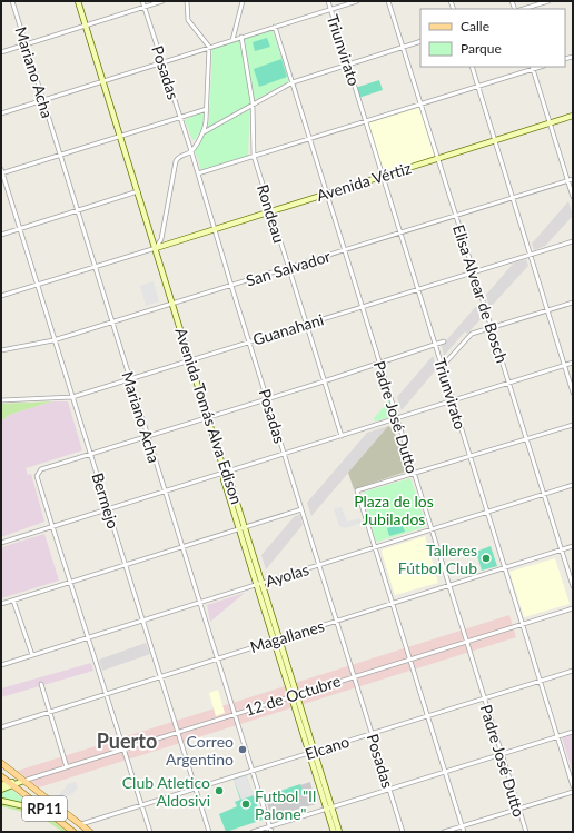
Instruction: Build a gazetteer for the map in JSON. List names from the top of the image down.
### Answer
{
  "streets": {
    "main road": [
      "Avenida Vértiz",
      "Avenida Tomás Alva Edison",
      "12 de Octubre",
      "RP11"
    ],
    "street": [
      "Triunvirato",
      "Mariano Acha",
      "Posadas",
      "Rondeau",
      "San Salvador",
      "Elisa Alvear de Bosch",
      "Guanahani",
      "Padre José Dutto",
      "Bermejo",
      "Ayolas",
      "Magallanes",
      "Elcano"
    ]
  },
  "crossings": [
    ["Triunvirato", "Avenida Vértiz"],
    ["Triunvirato", "San Salvador"],
    ["Triunvirato", "Guanahani"],
    ["Triunvirato", "Ayolas"],
    ["Triunvirato", "Magallanes"],
    ["Triunvirato", "12 de Octubre"],
    ["Triunvirato", "Elcano"],
    ["Mariano Acha", "San Salvador"],
    ["Mariano Acha", "Guanahani"],
    ["Mariano Acha", "Ayolas"],
    ["Mariano Acha", "Magallanes"],
    ["Mariano Acha", "12 de Octubre"],
    ["Mariano Acha", "Elcano"],
    ["Posadas", "Avenida Vértiz"],
    ["Posadas", "San Salvador"],
    ["Posadas", "Guanahani"],
    ["Posadas", "Ayolas"],
    ["Posadas", "Magallanes"],
    ["Posadas", "12 de Octubre"],
    ["Posadas", "Elcano"],
    ["Avenida Vértiz", "Rondeau"],
    ["Avenida Vértiz", "Elisa Alvear de Bosch"],
    ["Avenida Vértiz", "Avenida Tomás Alva Edison"],
    ["Avenida Vértiz", "Padre José Dutto"],
    ["Rondeau", "San Salvador"],
    ["Rondeau", "Guanahani"],
    ["San Salvador", "Elisa Alvear de Bosch"],
    ["San Salvador", "Avenida Tomás Alva Edison"],
    ["San Salvador", "Padre José Dutto"],
    ["San Salvador", "Bermejo"],
    ["Elisa Alvear de Bosch", "Guanahani"],
    ["Elisa Alvear de Bosch", "Ayolas"],
    ["Elisa Alvear de Bosch", "Magallanes"],
    ["Guanahani", "Avenida Tomás Alva Edison"],
    ["Guanahani", "Padre José Dutto"],
    ["Guanahani", "Bermejo"],
    ["Avenida Tomás Alva Edison", "Ayolas"],
    ["Avenida Tomás Alva Edison", "Magallanes"],
    ["Avenida Tomás Alva Edison", "12 de Octubre"],
    ["Avenida Tomás Alva Edison", "Elcano"],
    ["Padre José Dutto", "Ayolas"],
    ["Padre José Dutto", "Magallanes"],
    ["Padre José Dutto", "12 de Octubre"],
    ["Padre José Dutto", "Elcano"],
    ["Bermejo", "Ayolas"],
    ["Bermejo", "Magallanes"],
    ["Bermejo", "12 de Octubre"],
    ["Bermejo", "Elcano"],
    ["12 de Octubre", "RP11"],
    ["Elcano", "RP11"]
  ],
  "districts": ["Puerto"],
  "parks": ["Plaza de los Jubilados"],
  "places": [
    "Talleres Fútbol Club",
    "Correo Argentino",
    "Club Atletico Aldosivi",
    "Futbol \"Il Palone\""
  ],
  "legend": ["Calle", "Parque"]
}
